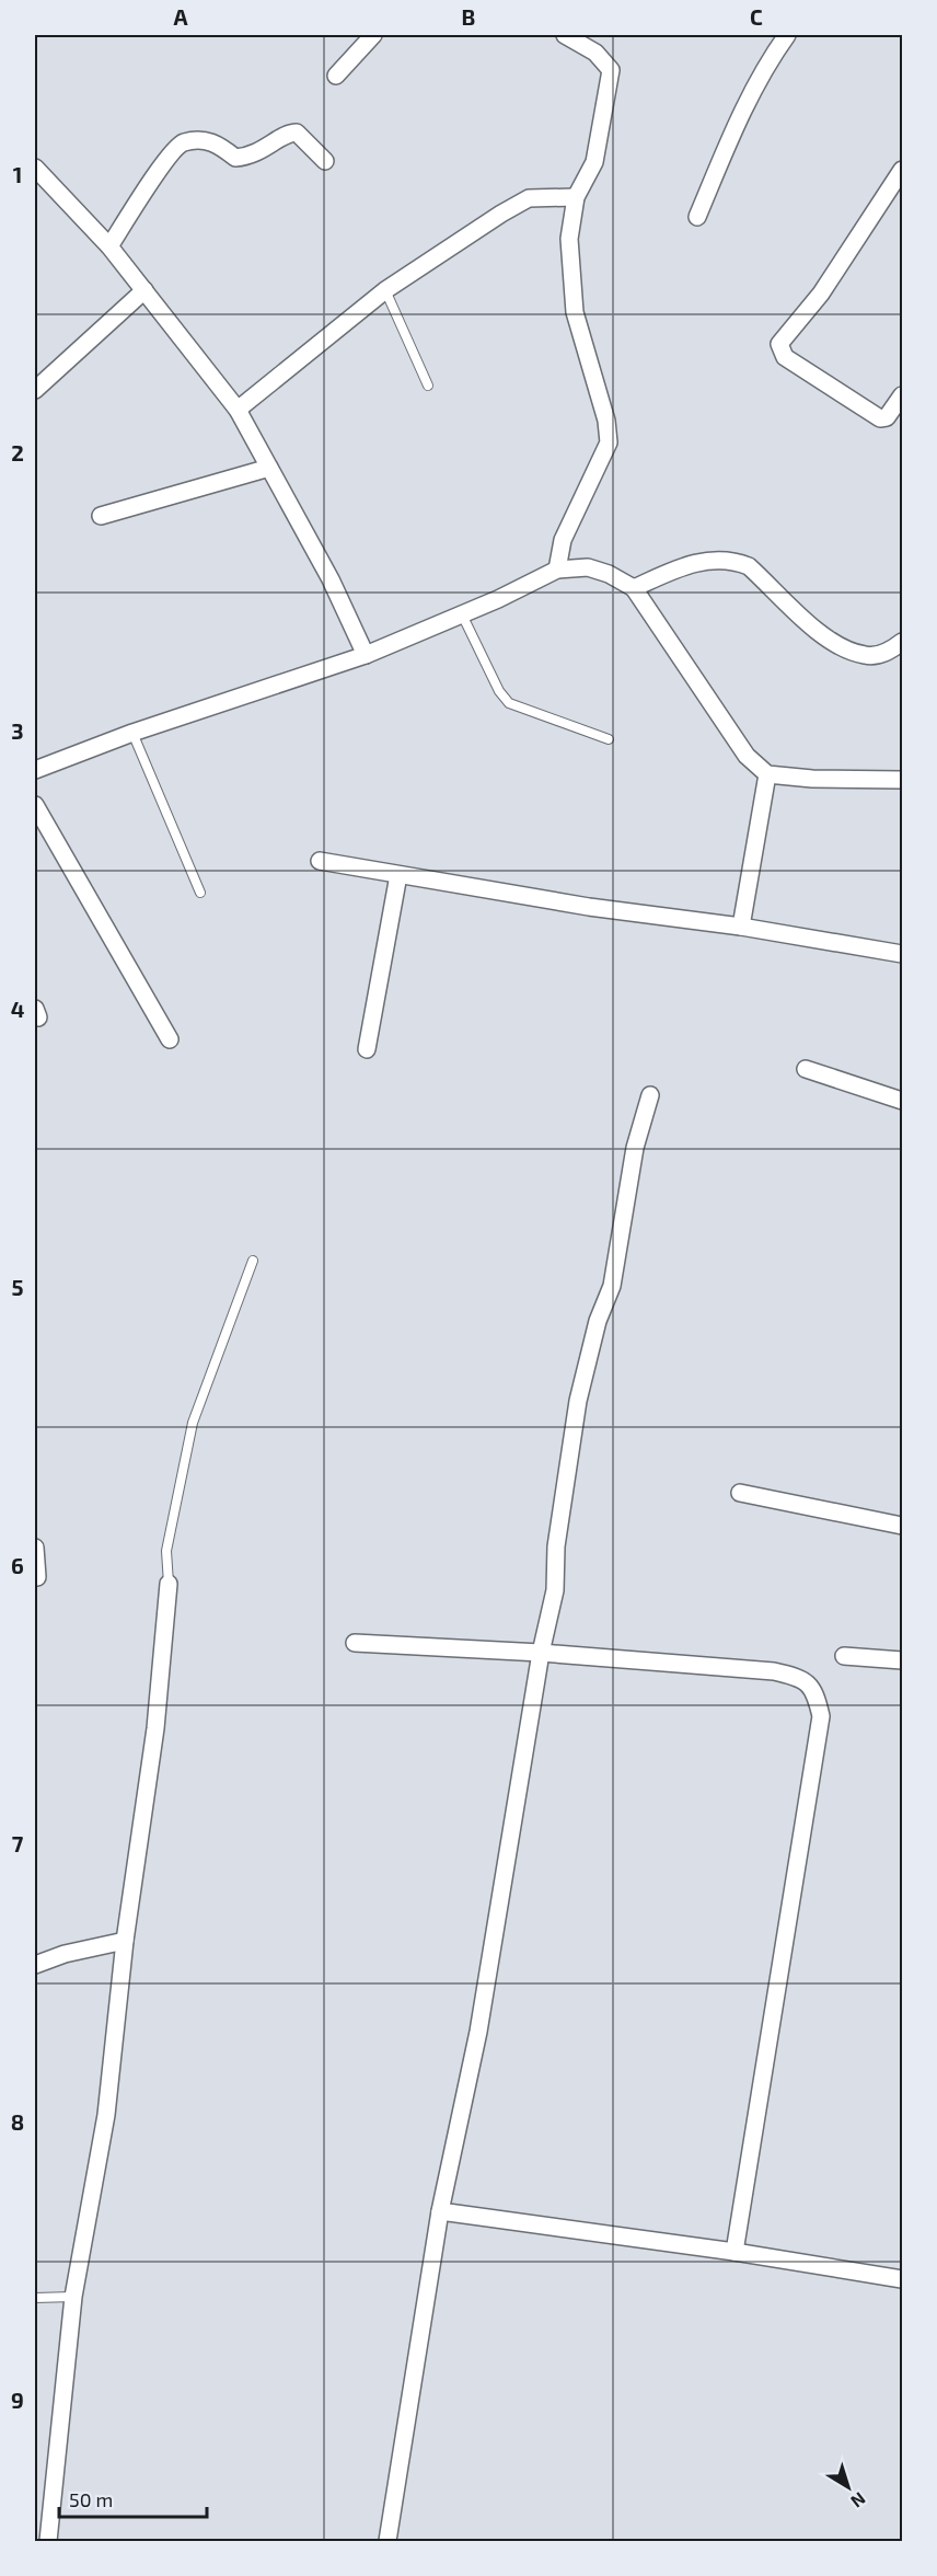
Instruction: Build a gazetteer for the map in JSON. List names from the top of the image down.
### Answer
{
  "scale_bar": "50 m",
  "north": "bottom right",
  "grid": {
    "columns": ["A", "B", "C"],
    "rows": [
      "1",
      "2",
      "3",
      "4",
      "5",
      "6",
      "7",
      "8",
      "9"
    ]
  }
}
